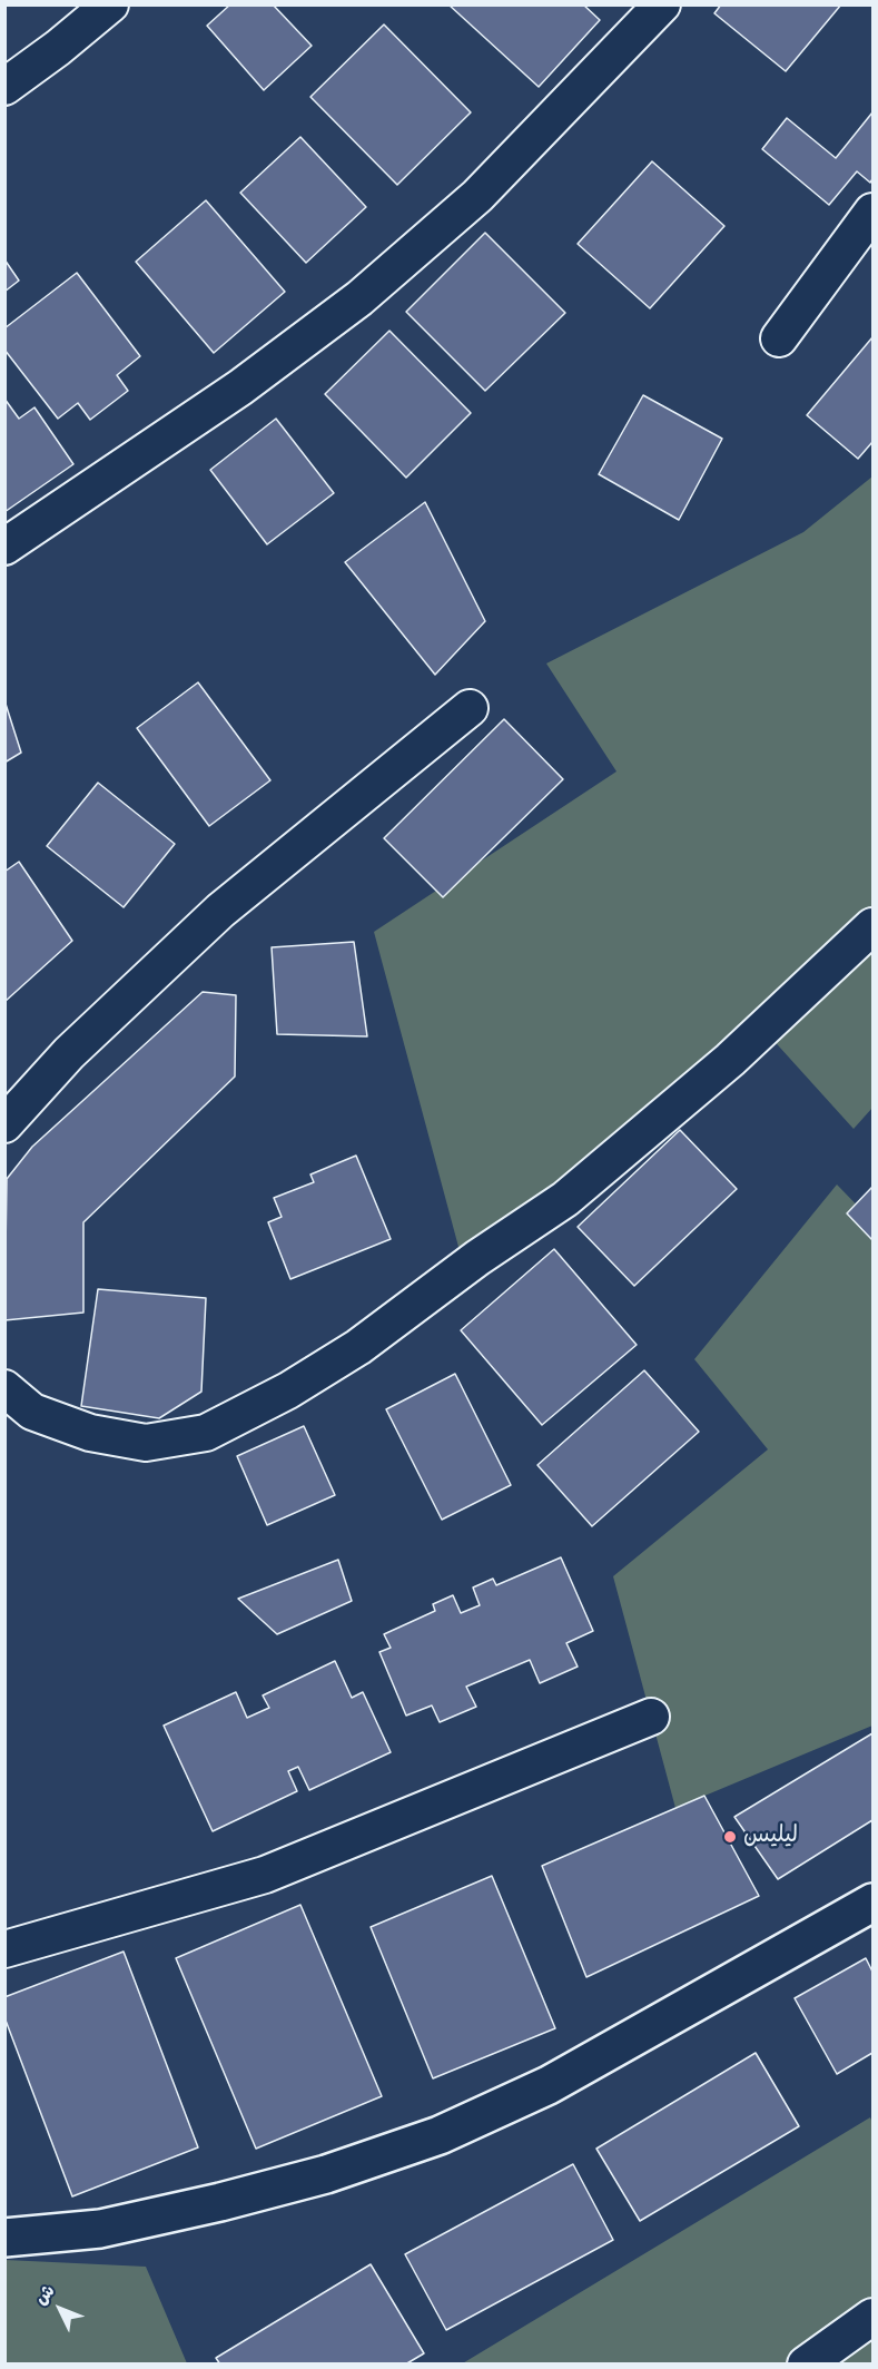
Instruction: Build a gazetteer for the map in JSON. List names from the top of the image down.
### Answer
{
  "places": ["ليليس"],
  "north": "top left"
}
